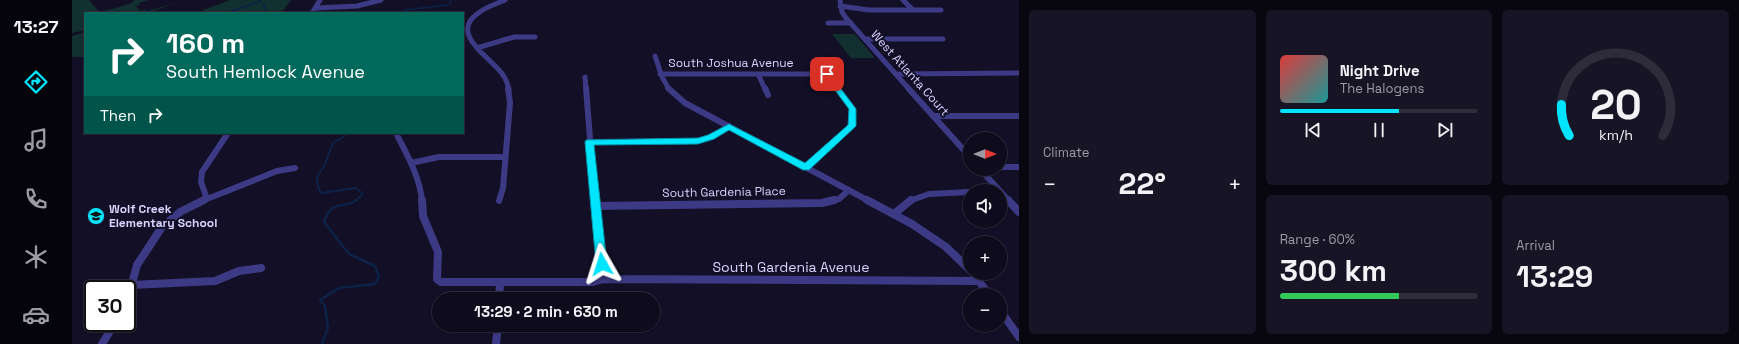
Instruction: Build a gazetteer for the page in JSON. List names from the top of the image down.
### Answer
{
  "streets": {
    "street": [
      "South Joshua Avenue",
      "West Atlanta Court",
      "South Gardenia Place",
      "South Gardenia Avenue"
    ]
  },
  "places": {
    "school or university": ["Wolf Creek Elementary School"]
  },
  "north": "right",
  "page": {
    "tabs": "13:27",
    "tile": [
      "Climate",
      ["Range · 60%", "300 km"],
      ["Arrival", "13:29"]
    ],
    "turn": ["160 m", "South Hemlock Avenue"],
    "song": ["Night Drive", "The Halogens"],
    "then": "Then",
    "map_buttons": ["+", "−"],
    "heat": ["−", "22°", "+"],
    "limit": "30",
    "trip": "13:29 · 2 min · 630 m",
    "gauge": ["20", "km/h"]
  }
}
